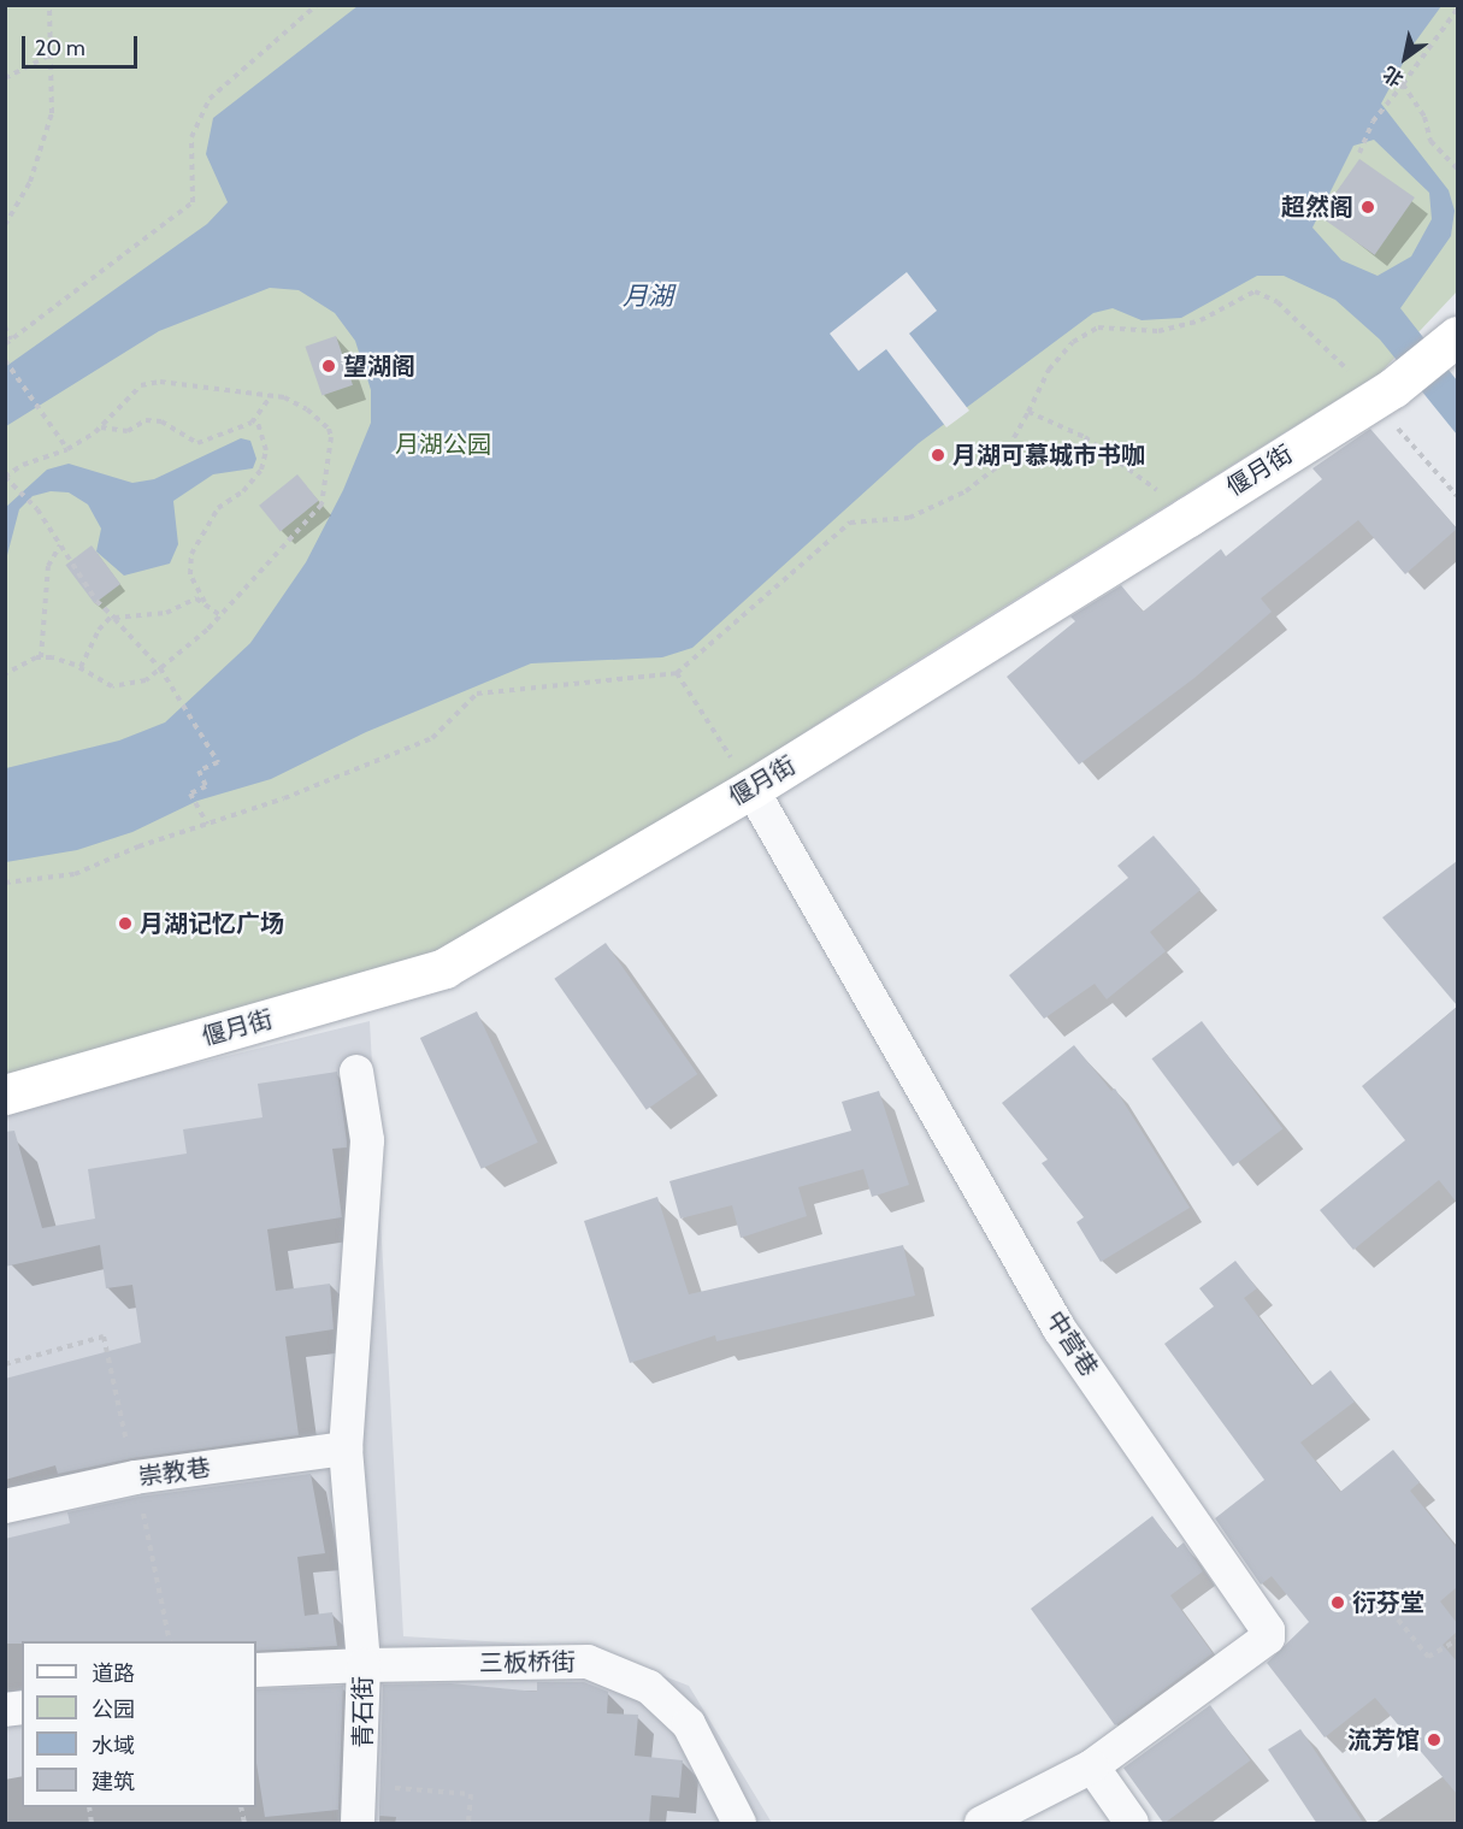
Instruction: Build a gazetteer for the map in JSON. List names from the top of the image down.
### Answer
{
  "streets": {
    "street": [
      "偃月街",
      "中营巷",
      "崇教巷",
      "三板桥街",
      "青石街"
    ]
  },
  "crossings": [
    ["偃月街", "中营巷"],
    ["三板桥街", "青石街"]
  ],
  "water": ["月湖"],
  "parks": ["月湖公园"],
  "places": [
    "超然阁",
    "望湖阁",
    "月湖可慕城市书咖",
    "月湖记忆广场",
    "衍芬堂",
    "流芳馆"
  ],
  "legend": [
    "道路",
    "公园",
    "水域",
    "建筑"
  ],
  "scale_bar": "20 m",
  "north": "bottom left"
}
